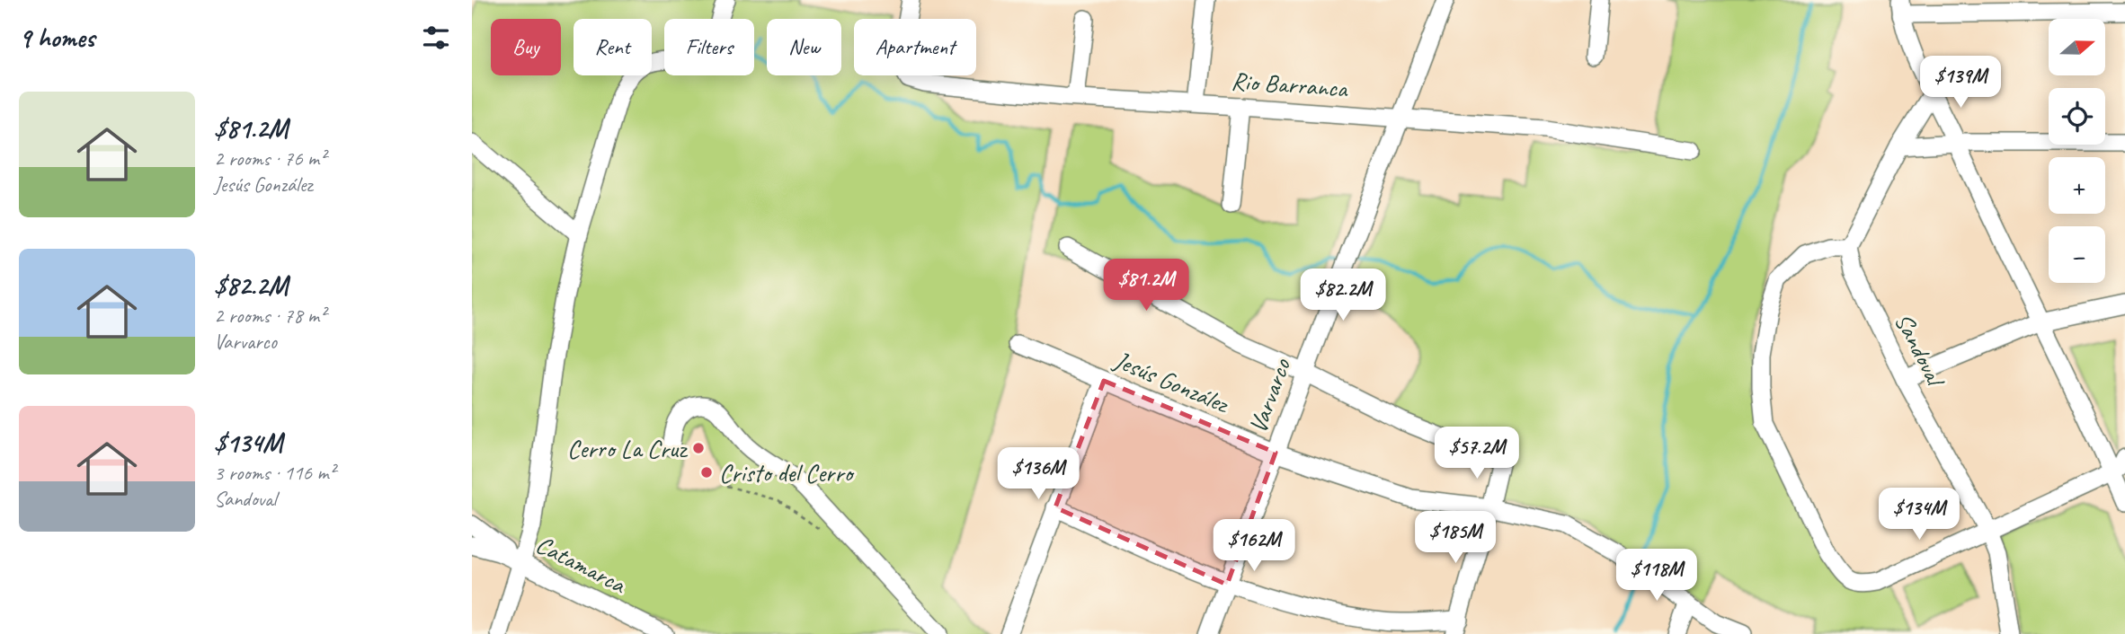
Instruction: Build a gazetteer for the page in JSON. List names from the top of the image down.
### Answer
{
  "streets": {
    "street": [
      "Rio Barranca",
      "Sandoval",
      "Jesús González",
      "Varvarco",
      "Catamarca"
    ]
  },
  "crossings": [
    ["Rio Barranca", "Varvarco"],
    ["Jesús González", "Varvarco"]
  ],
  "places": ["Cerro La Cruz", "Cristo del Cerro"],
  "north": "right",
  "page": {
    "heading": "9 homes",
    "map_buttons": ["+", "−"],
    "chip": [
      "Buy",
      "Rent",
      "Filters",
      "New",
      "Apartment"
    ],
    "price": [
      "$139M",
      "$81.2M",
      "$82.2M",
      "$57.2M",
      "$136M",
      "$134M",
      "$185M",
      "$162M",
      "$118M"
    ],
    "list": [
      {
        "name": "$81.2M",
        "note": "2 rooms · 76 m² · Jesús González"
      },
      {
        "name": "$82.2M",
        "note": "2 rooms · 78 m² · Varvarco"
      },
      {
        "name": "$134M",
        "note": "3 rooms · 116 m² · Sandoval"
      }
    ]
  }
}
